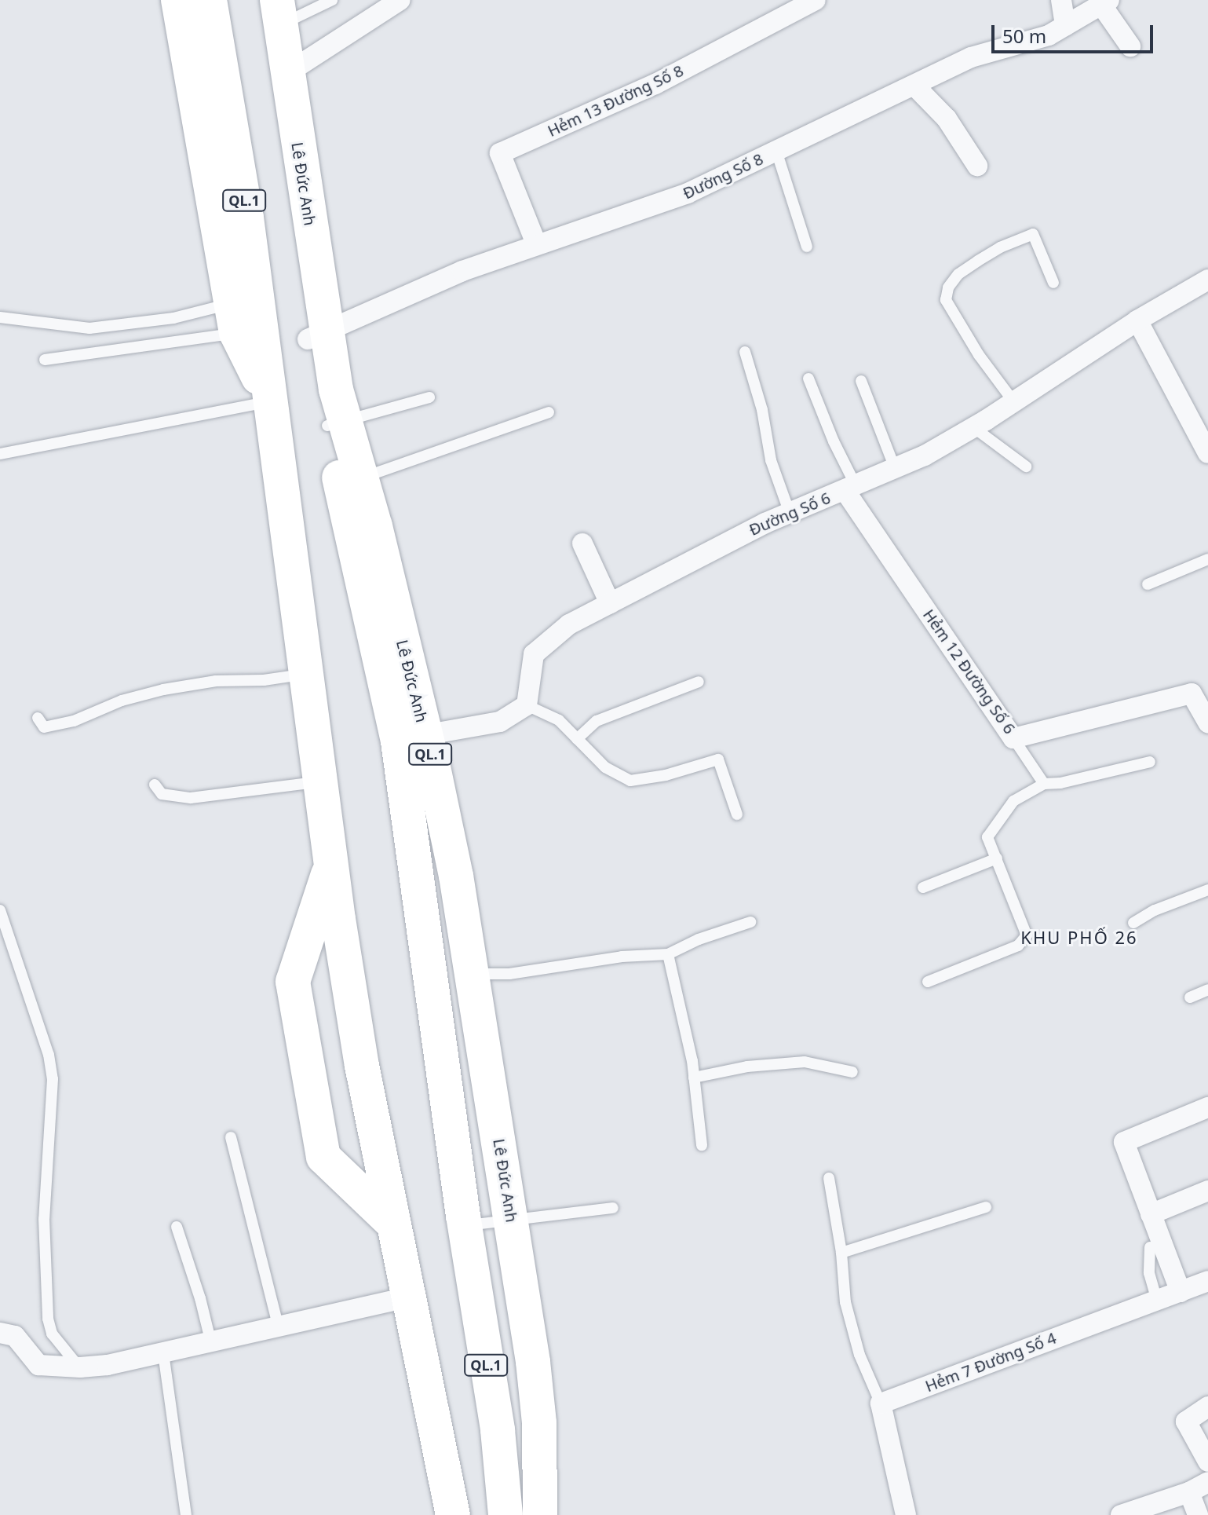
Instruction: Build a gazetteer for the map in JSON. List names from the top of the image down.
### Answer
{
  "streets": {
    "highway": ["Lê Đức Anh", "QL.1"],
    "street": [
      "Hẻm 13 Đường Số 8",
      "Đường Số 8",
      "Đường Số 6",
      "Hẻm 12 Đường Số 6",
      "Hẻm 7 Đường Số 4"
    ]
  },
  "crossings": [
    ["Hẻm 13 Đường Số 8", "Đường Số 8"],
    ["Đường Số 8", "Lê Đức Anh"],
    ["Đường Số 6", "Hẻm 12 Đường Số 6"]
  ],
  "districts": ["KHU PHỐ 26"],
  "scale_bar": "50 m"
}
